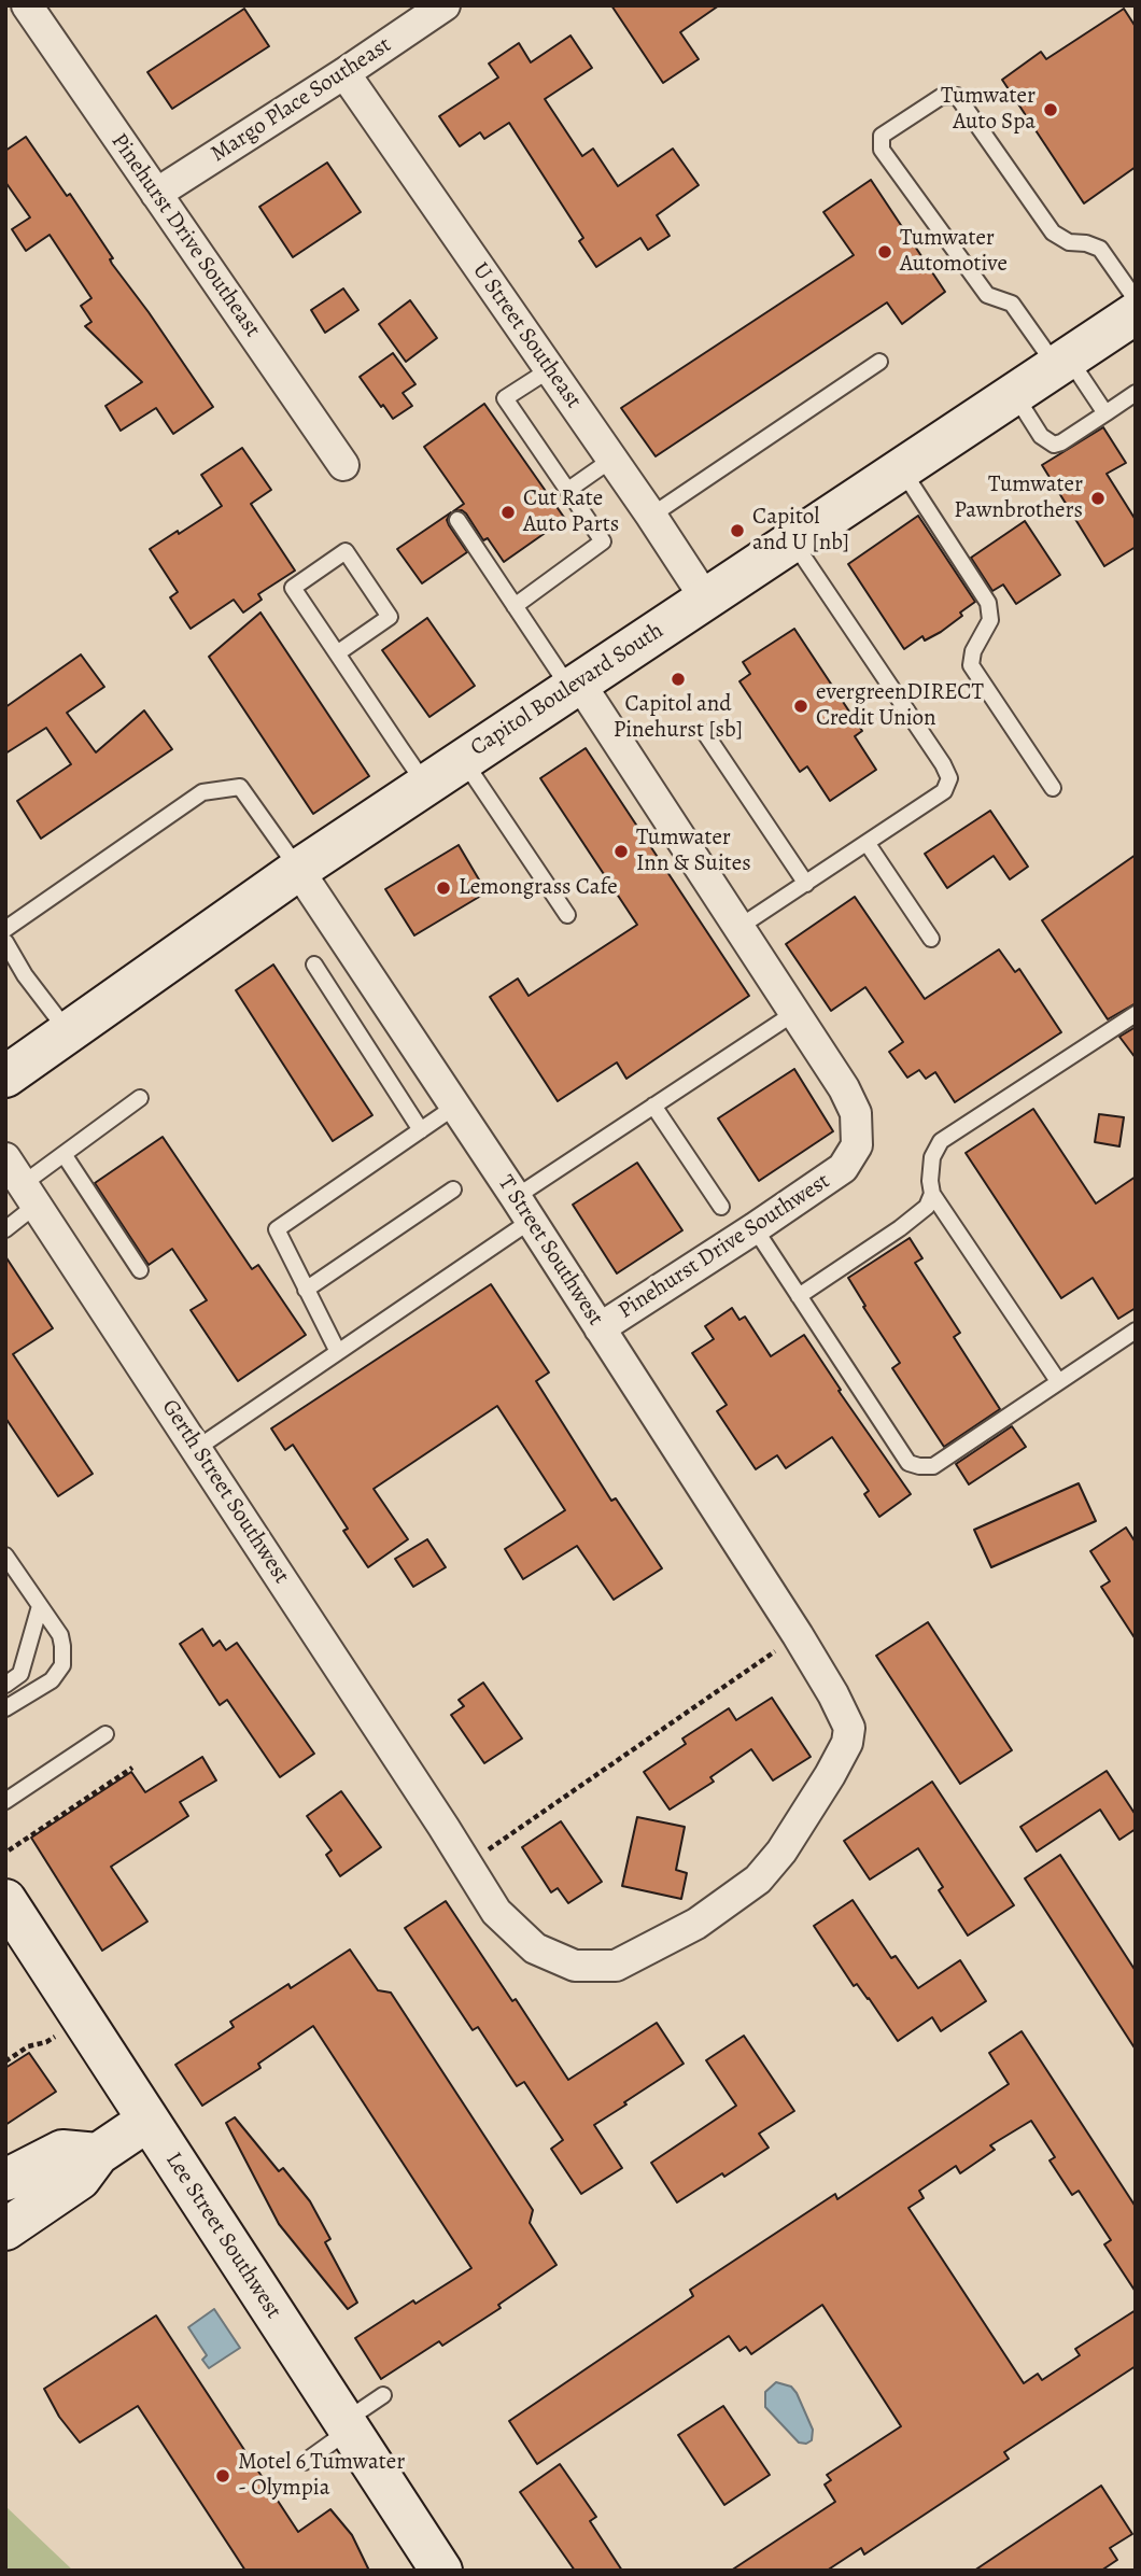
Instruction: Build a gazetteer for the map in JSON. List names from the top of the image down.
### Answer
{
  "streets": {
    "main road": ["Capitol Boulevard South", "Lee Street Southwest"],
    "street": [
      "Margo Place Southeast",
      "Pinehurst Drive Southeast",
      "U Street Southeast",
      "Pinehurst Drive Southwest",
      "T Street Southwest",
      "Gerth Street Southwest"
    ]
  },
  "crossings": [
    ["Margo Place Southeast", "Pinehurst Drive Southeast"],
    ["Margo Place Southeast", "U Street Southeast"],
    ["U Street Southeast", "Capitol Boulevard South"],
    ["Capitol Boulevard South", "Pinehurst Drive Southwest"],
    ["Capitol Boulevard South", "T Street Southwest"],
    ["Pinehurst Drive Southwest", "T Street Southwest"],
    ["T Street Southwest", "Gerth Street Southwest"]
  ],
  "places": [
    "Tumwater Auto Spa",
    "Tumwater Automotive",
    "Tumwater Pawnbrothers",
    "Cut Rate Auto Parts",
    "Capitol and U [nb]",
    "Capitol and Pinehurst [sb]",
    "evergreenDIRECT Credit Union",
    "Tumwater Inn & Suites",
    "Lemongrass Cafe",
    "Motel 6 Tumwater - Olympia"
  ]
}
